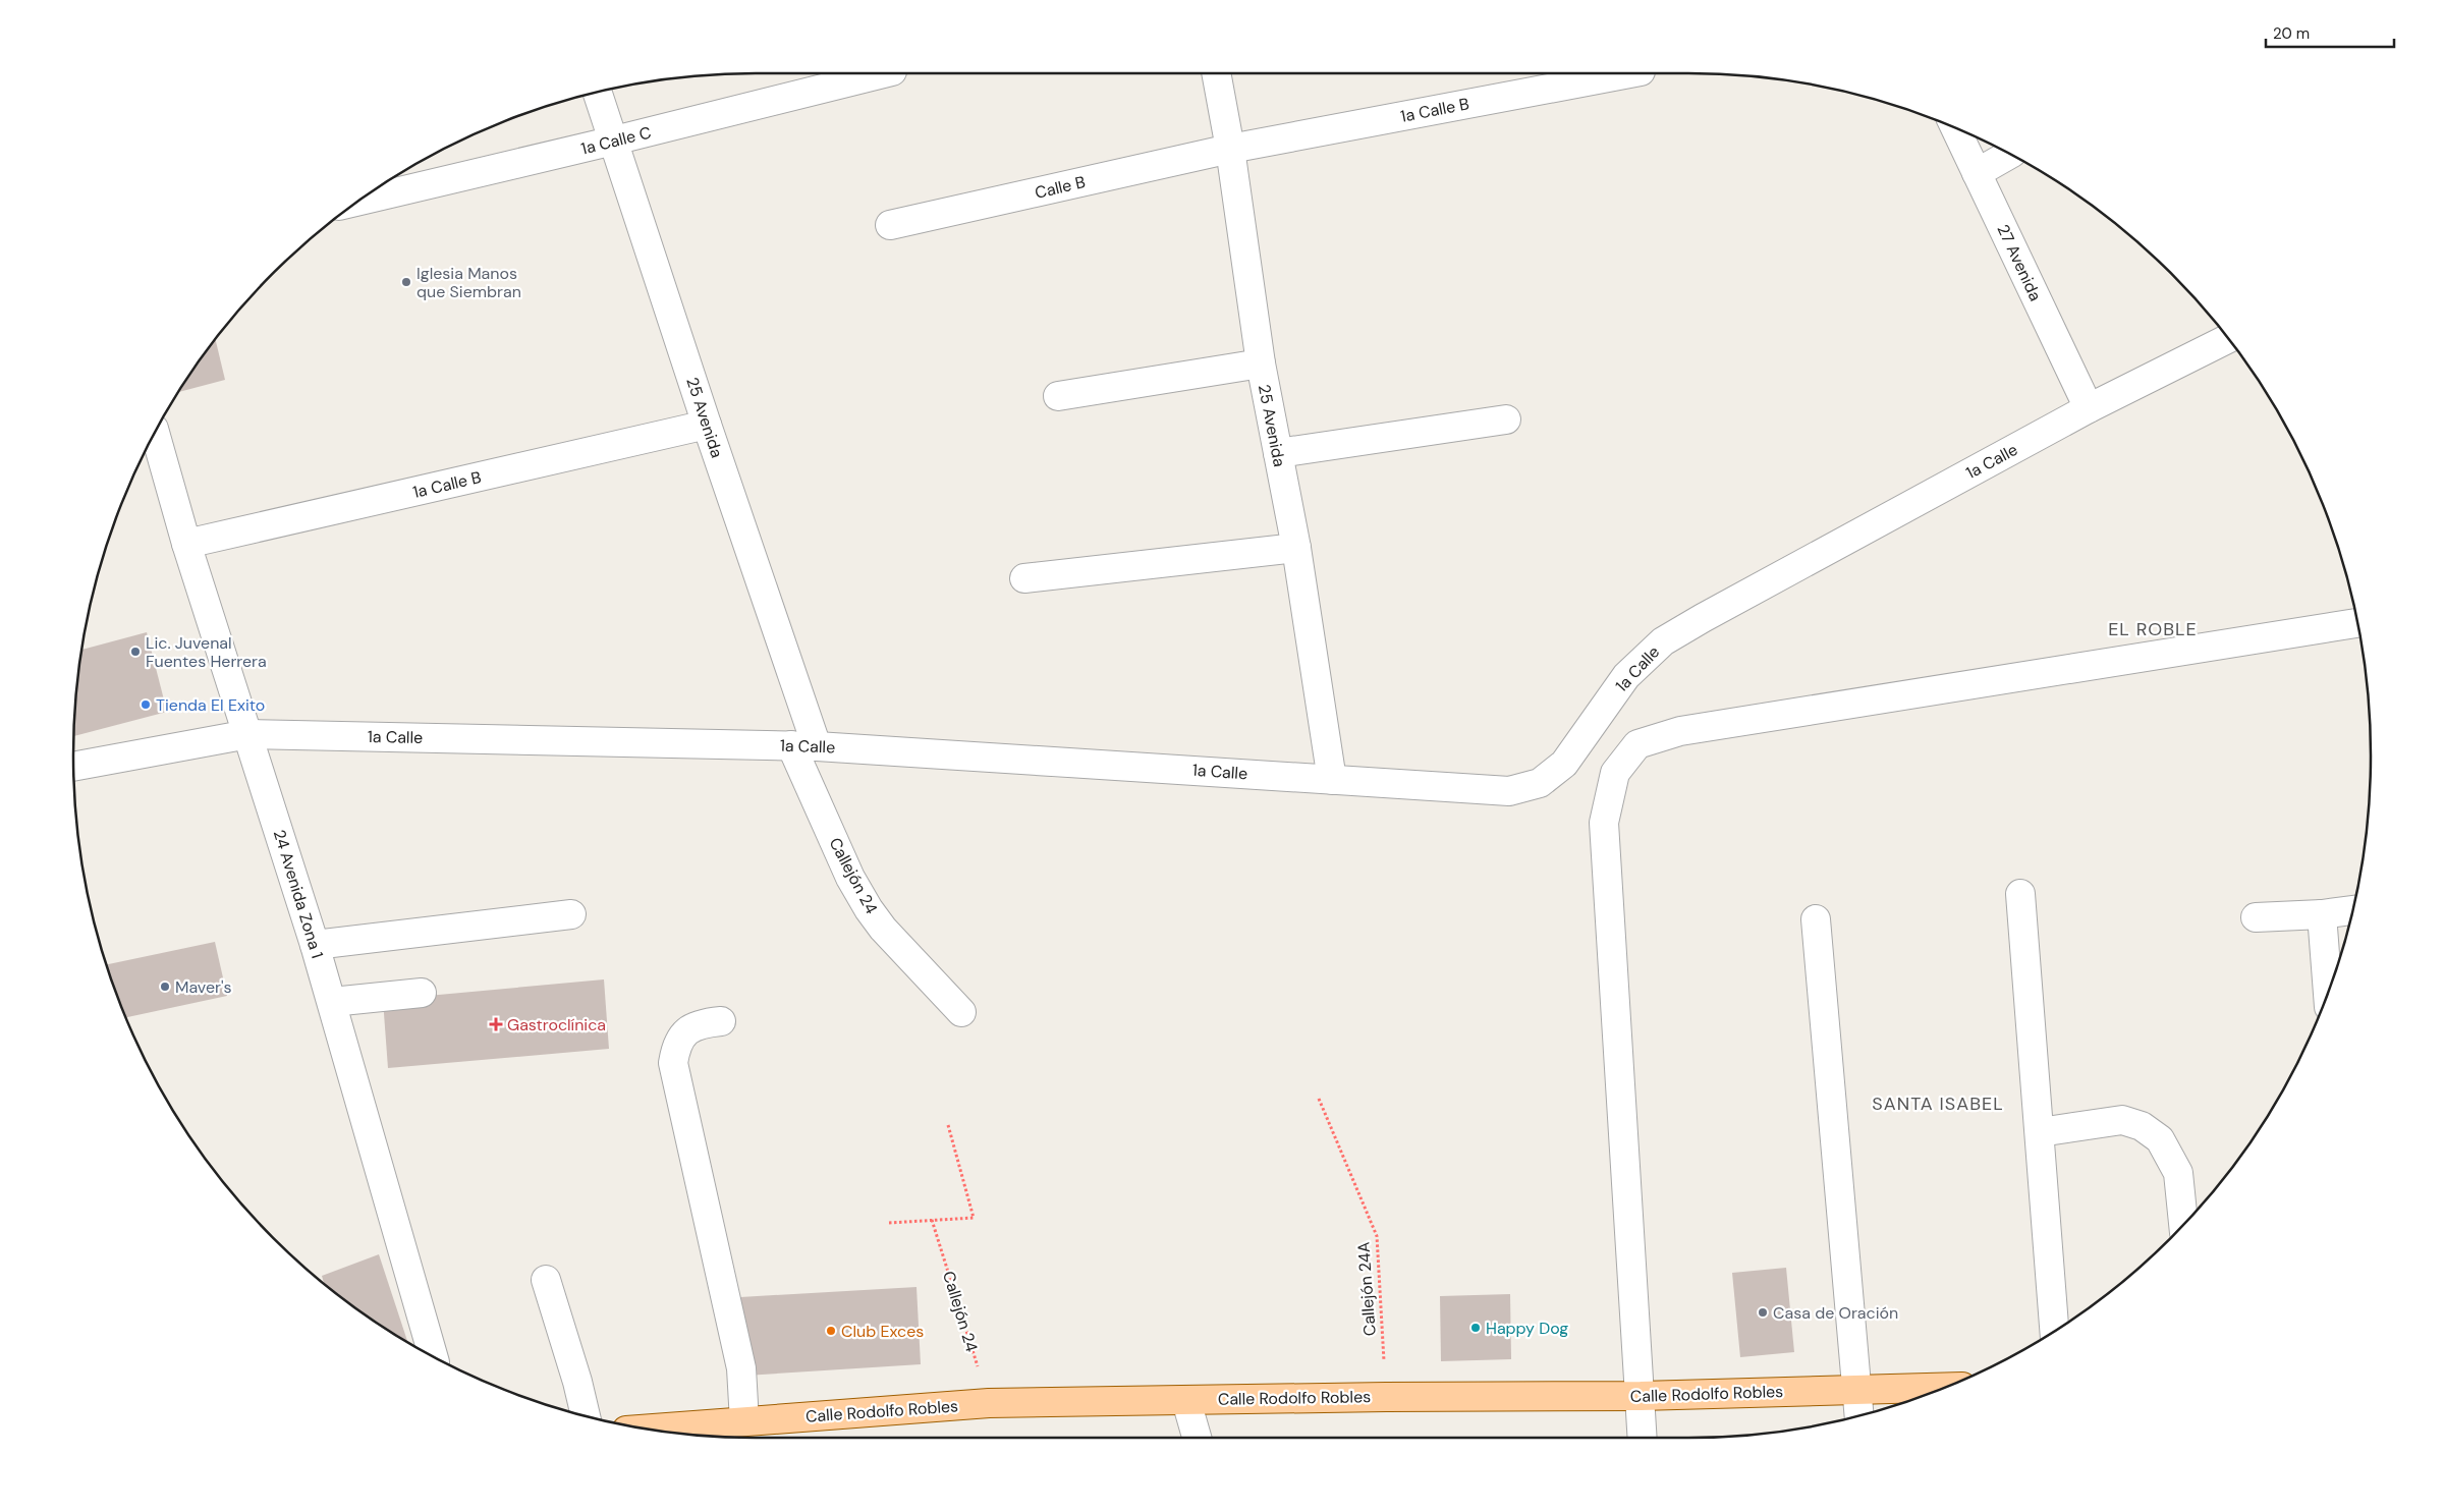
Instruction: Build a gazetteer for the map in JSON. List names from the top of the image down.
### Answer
{
  "streets": {
    "main road": ["Calle Rodolfo Robles"],
    "street": [
      "1a Calle B",
      "1a Calle C",
      "Calle B",
      "27 Avenida",
      "25 Avenida",
      "1a Calle",
      "Callejón 24",
      "24 Avenida Zona 1"
    ],
    "path": ["Callejón 24A"]
  },
  "crossings": [
    ["1a Calle B", "Calle B"],
    ["1a Calle B", "25 Avenida"],
    ["1a Calle B", "24 Avenida Zona 1"],
    ["1a Calle C", "25 Avenida"],
    ["Calle B", "25 Avenida"],
    ["27 Avenida", "1a Calle"],
    ["25 Avenida", "1a Calle"],
    ["25 Avenida", "Callejón 24"],
    ["1a Calle", "Callejón 24"],
    ["1a Calle", "24 Avenida Zona 1"],
    ["Callejón 24", "Calle Rodolfo Robles"],
    ["Callejón 24A", "Calle Rodolfo Robles"]
  ],
  "districts": ["EL ROBLE", "SANTA ISABEL"],
  "places": {
    "other": [
      "Iglesia Manos que Siembran",
      "Lic. Juvenal Fuentes Herrera",
      "Tienda El Exito",
      "Maver's",
      "Casa de Oración",
      "Happy Dog",
      "Club Exces"
    ],
    "health": ["Gastroclínica"]
  },
  "scale_bar": "20 m"
}
